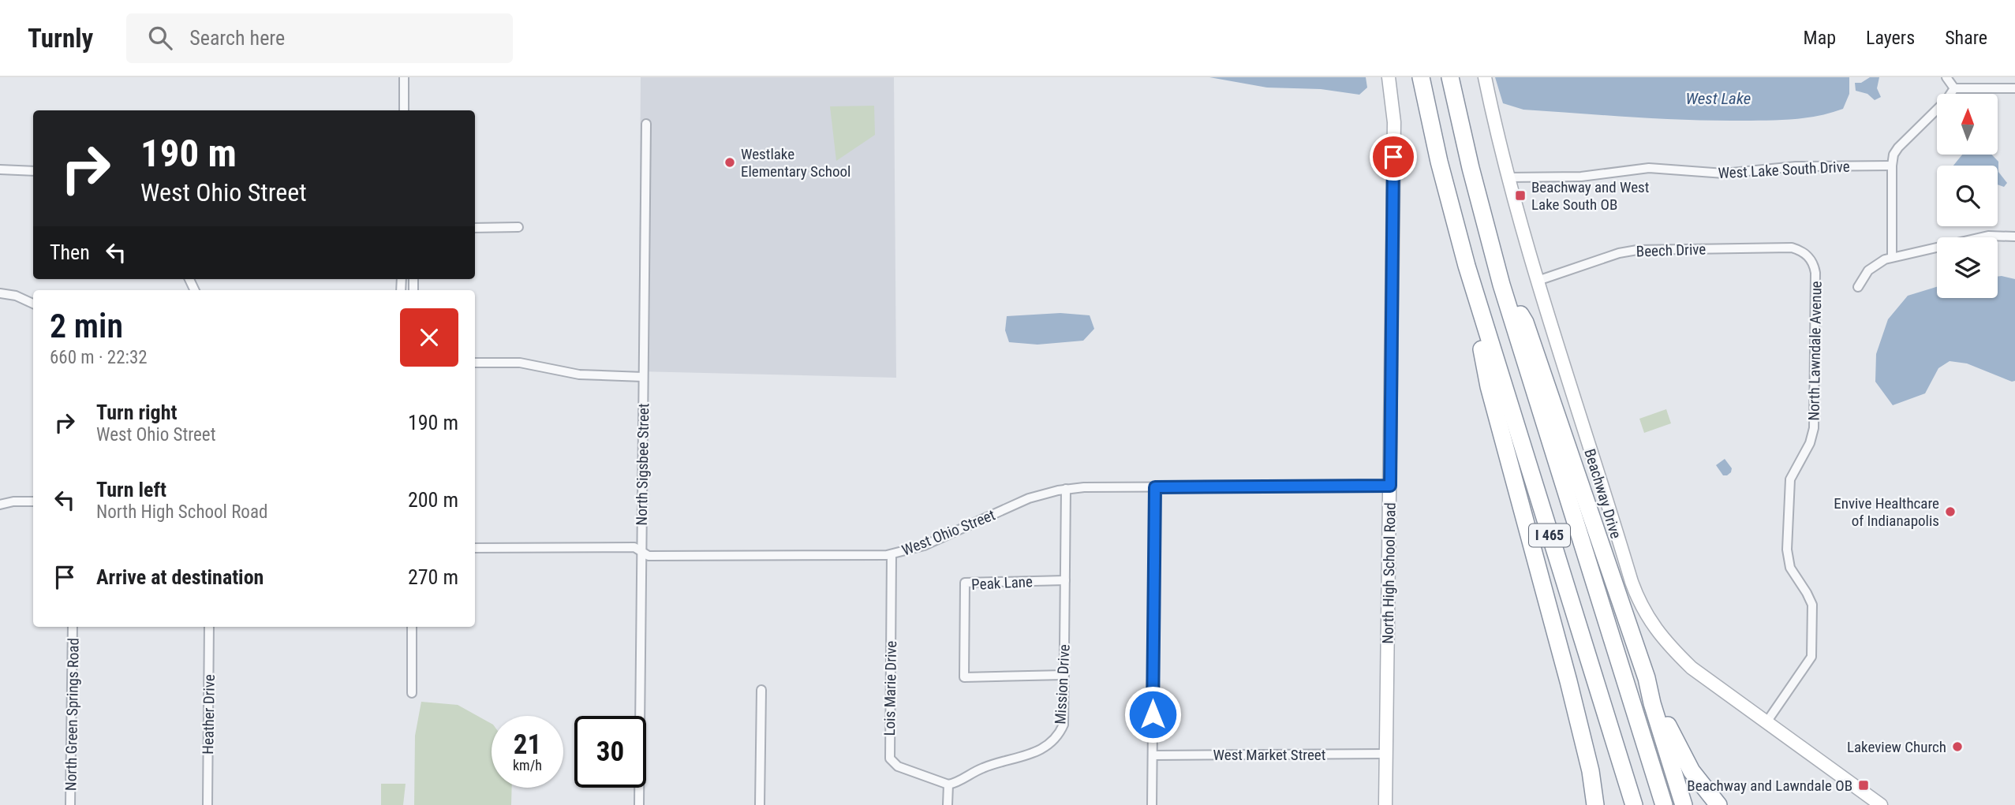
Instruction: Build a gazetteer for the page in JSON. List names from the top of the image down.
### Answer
{
  "streets": {
    "highway": ["I 465"],
    "street": [
      "West Lake South Drive",
      "Beech Drive",
      "North Lawndale Avenue",
      "North Sigsbee Street",
      "Beachway Drive",
      "West Ohio Street",
      "North High School Road",
      "Peak Lane",
      "Mission Drive",
      "Lois Marie Drive",
      "North Green Springs Road",
      "Heather Drive",
      "West Market Street"
    ]
  },
  "crossings": [
    ["West Lake South Drive", "Beachway Drive"],
    ["Beech Drive", "North Lawndale Avenue"],
    ["Beech Drive", "Beachway Drive"],
    ["North Lawndale Avenue", "Beachway Drive"],
    ["North Sigsbee Street", "West Ohio Street"],
    ["West Ohio Street", "North High School Road"],
    ["West Ohio Street", "Mission Drive"],
    ["West Ohio Street", "Lois Marie Drive"],
    ["North High School Road", "West Market Street"],
    ["Peak Lane", "Mission Drive"],
    ["Mission Drive", "Lois Marie Drive"]
  ],
  "water": ["West Lake"],
  "places": {
    "other": ["Westlake Elementary School", "Envive Healthcare of Indianapolis", "Lakeview Church"],
    "transit": ["Beachway and West Lake South OB", "Beachway and Lawndale OB"]
  },
  "north": "top",
  "page": {
    "header": "Turnly",
    "search": "Search here",
    "nav": ["Map", "Layers", "Share"],
    "turn": ["190 m", "West Ohio Street"],
    "then": "Then",
    "heading": ["2 min", "660 m · 22:32"],
    "list": [
      {
        "name": "Turn right",
        "note": "West Ohio Street",
        "value": "190 m"
      },
      {
        "name": "Turn left",
        "note": "North High School Road",
        "value": "200 m"
      },
      {
        "name": "Arrive at destination",
        "value": "270 m"
      }
    ],
    "speed": "21 km/h",
    "limit": "30"
  }
}
